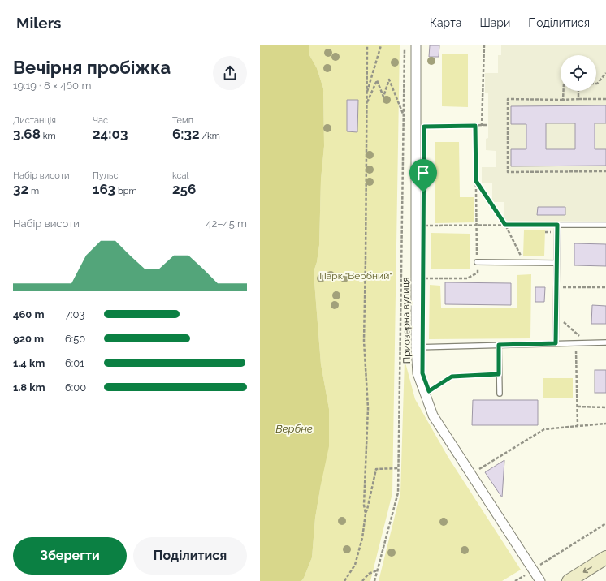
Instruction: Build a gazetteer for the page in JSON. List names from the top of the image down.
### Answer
{
  "streets": {
    "street": ["Приозерна вулиця"]
  },
  "water": ["Вербне"],
  "parks": ["Парк \"Вербний\""],
  "page": {
    "header": "Milers",
    "nav": ["Карта", "Шари", "Поділитися"],
    "heading": ["Вечірня пробіжка", "19:19 · 8 × 460 m"],
    "stats": [
      ["Дистанція", "3.68 km"],
      ["Час", "24:03"],
      ["Темп", "6:32 /km"],
      ["Набір висоти", "32 m"],
      ["Пульс", "163 bpm"],
      ["kcal", "256"]
    ],
    "chart": ["Набір висоти", "42–45 m"],
    "list": [
      {
        "name": "460 m",
        "note": "7:03"
      },
      {
        "name": "920 m",
        "note": "6:50"
      },
      {
        "name": "1.4 km",
        "note": "6:01"
      },
      {
        "name": "1.8 km",
        "note": "6:00"
      }
    ],
    "buttons": ["Зберегти", "Поділитися"]
  }
}
